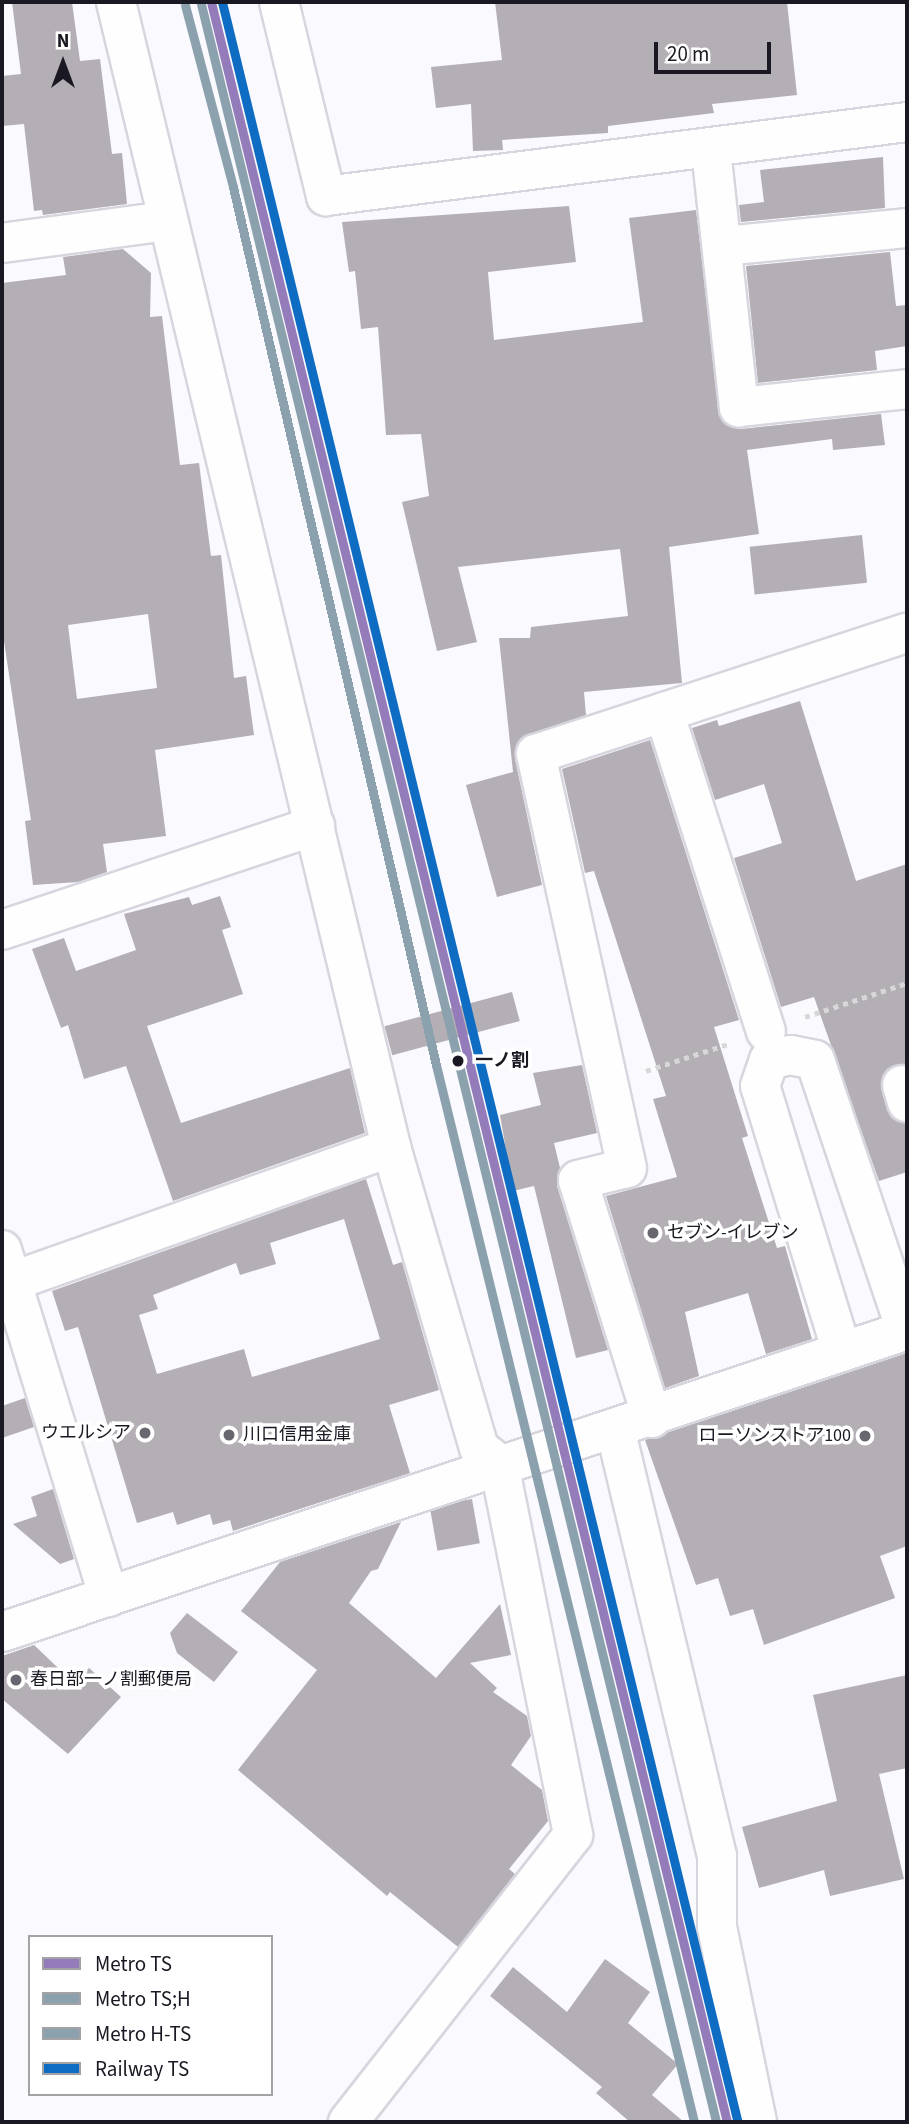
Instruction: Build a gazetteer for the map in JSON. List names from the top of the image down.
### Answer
{
  "places": [
    "一ノ割",
    "セブン-イレブン",
    "ウエルシア",
    "川口信用金庫",
    "ローソンストア100",
    "春日部一ノ割郵便局"
  ],
  "lines": [
    "metro line TS",
    "rail line TS",
    "metro line TS;H",
    "metro line H-TS"
  ],
  "legend": [
    "Metro TS",
    "Metro TS;H",
    "Metro H-TS",
    "Railway TS"
  ],
  "scale_bar": "20 m",
  "north": "top"
}
